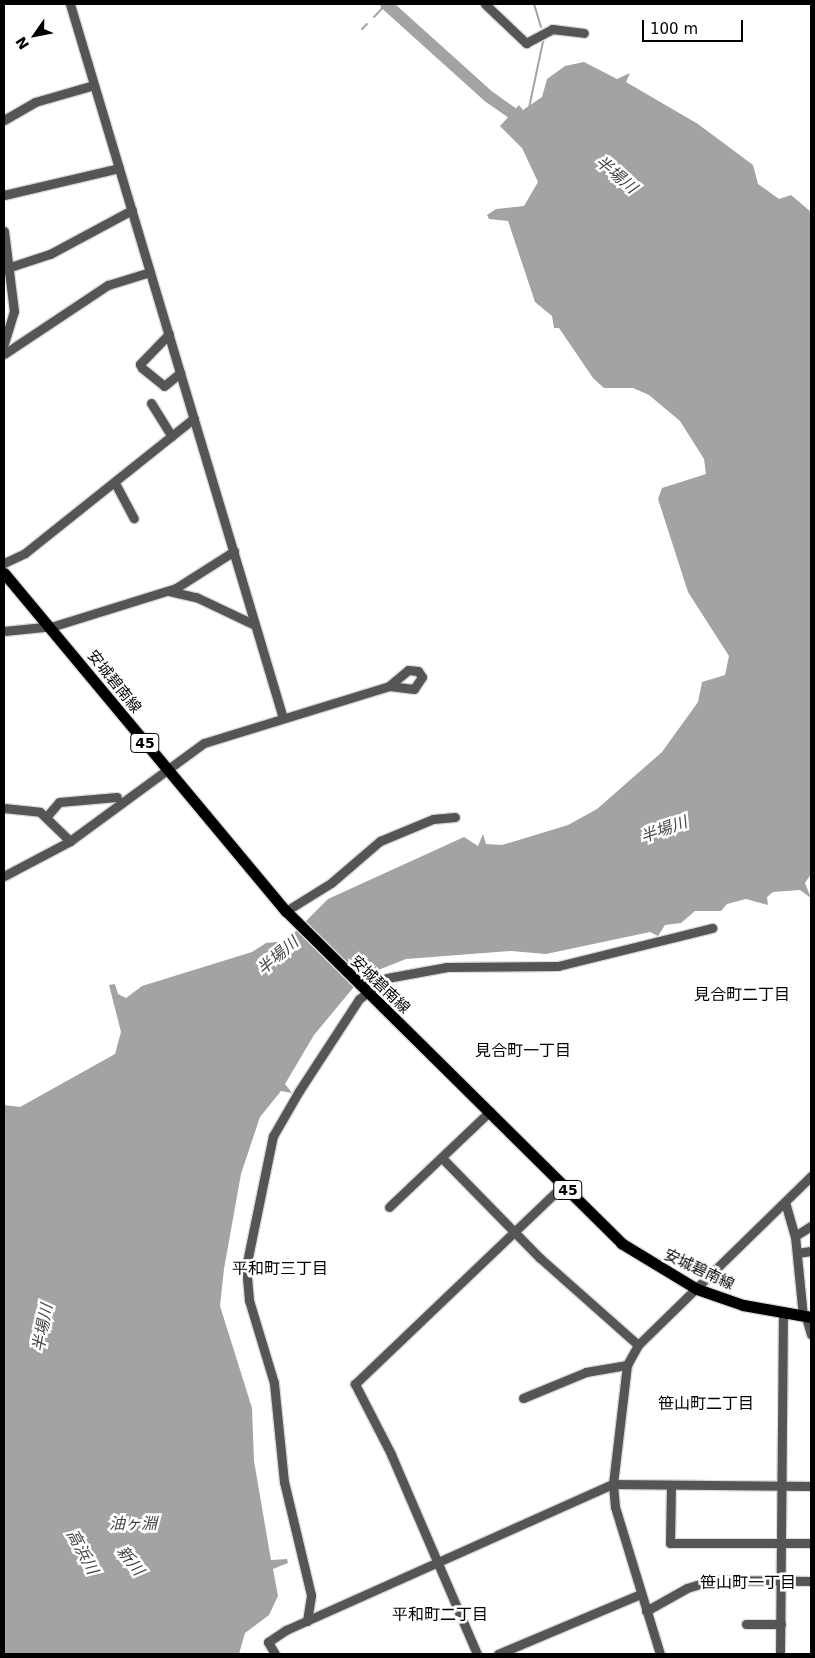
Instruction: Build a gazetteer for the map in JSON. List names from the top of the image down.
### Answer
{
  "streets": {
    "main road": ["安城碧南線", "45"]
  },
  "districts": [
    "見合町二丁目",
    "見合町一丁目",
    "平和町三丁目",
    "笹山町二丁目",
    "笹山町一丁目",
    "平和町二丁目"
  ],
  "water": [
    "半場川",
    "油ヶ淵",
    "高浜川",
    "新川"
  ],
  "scale_bar": "100 m",
  "north": "bottom left"
}
